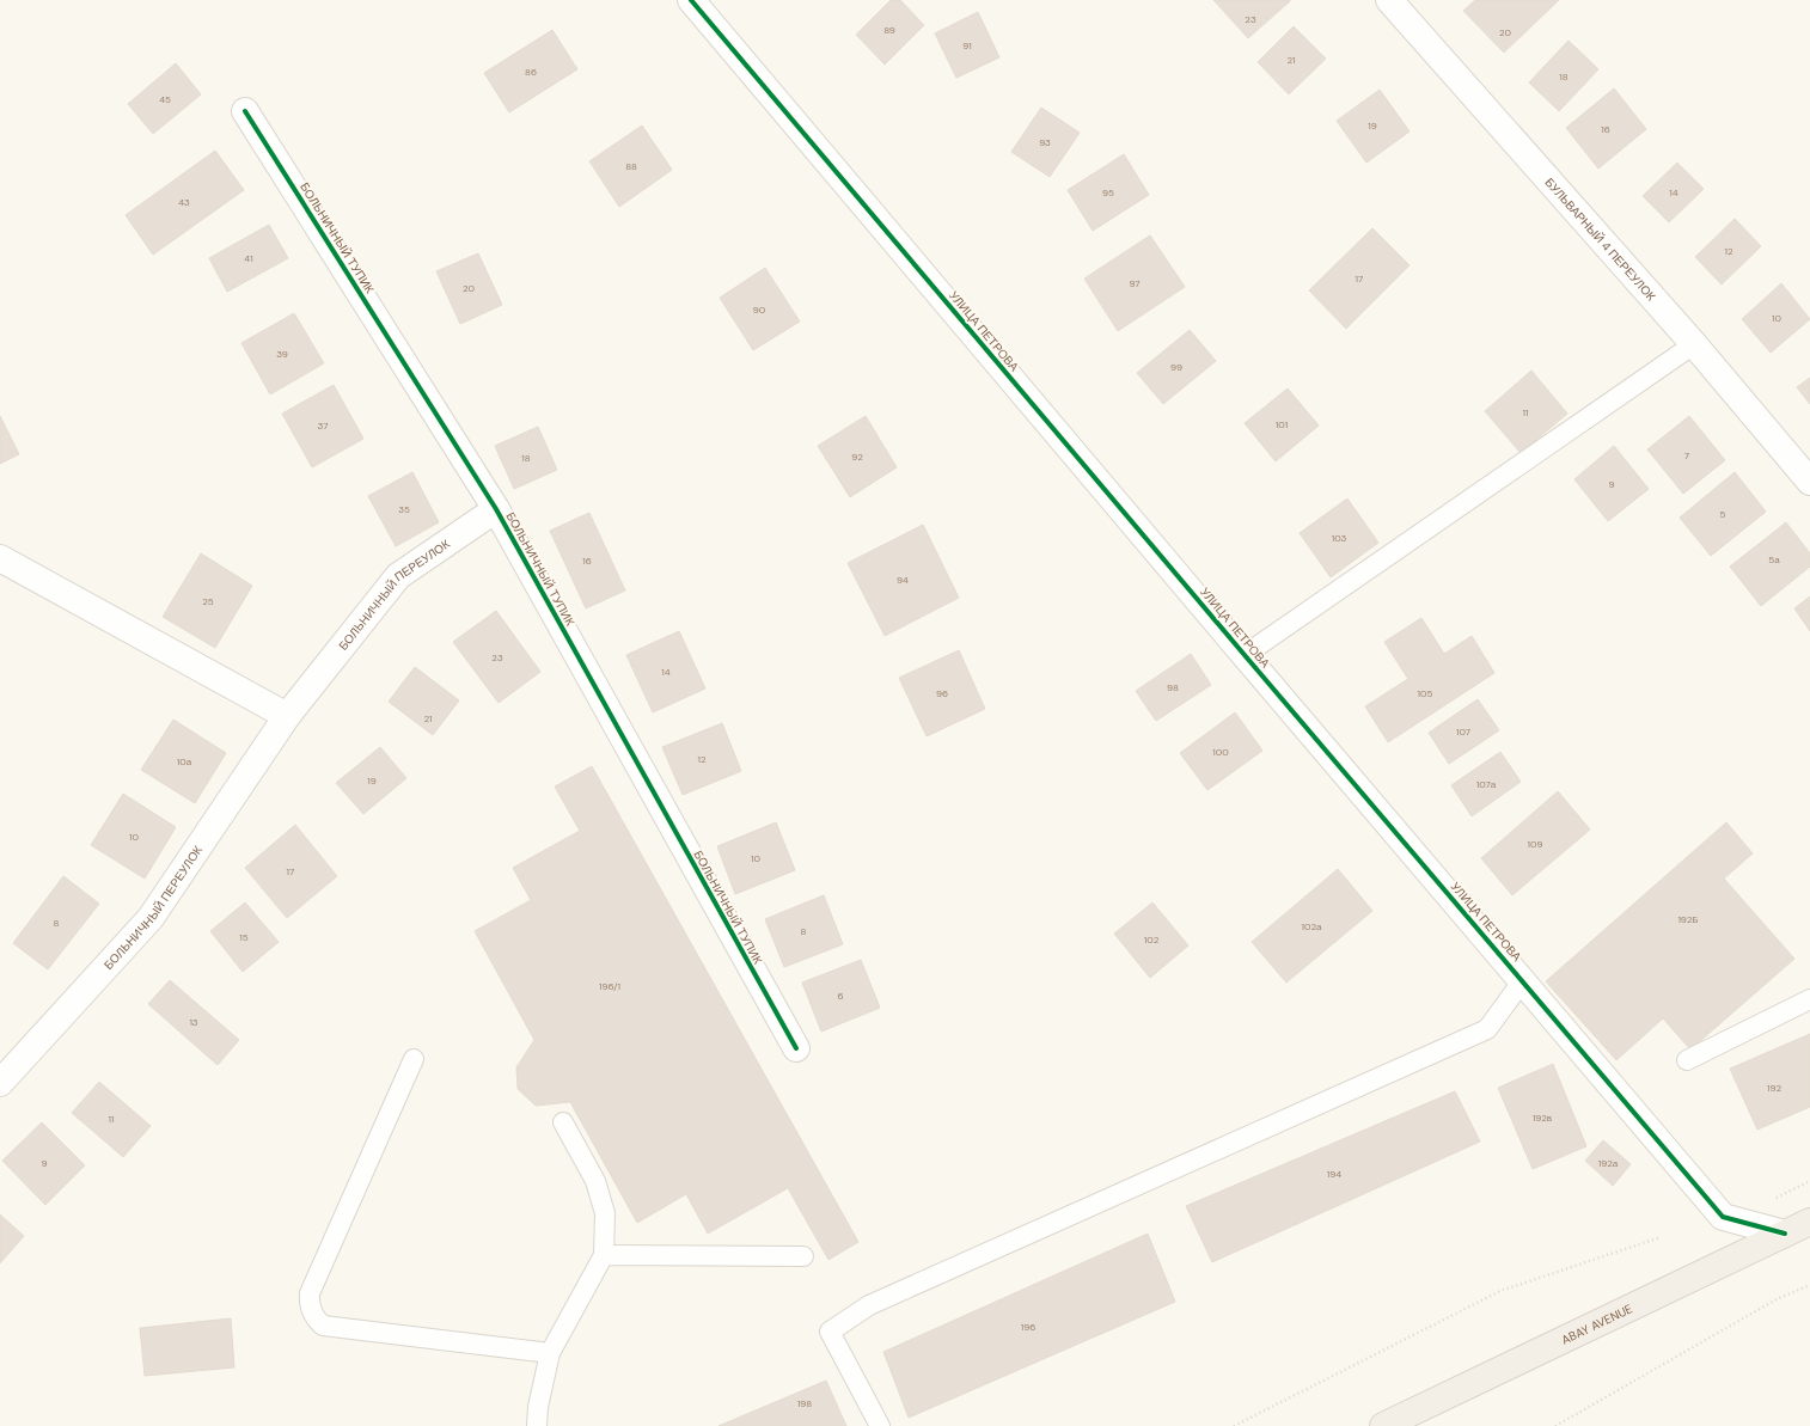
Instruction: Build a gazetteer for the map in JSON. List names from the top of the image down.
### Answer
{
  "streets": {
    "main road": ["ABAY AVENUE"],
    "street": [
      "БОЛЬНИЧНЫЙ ТУПИК",
      "БУЛЬВАРНЫЙ 4 ПЕРЕУЛОК",
      "УЛИЦА ПЕТРОВА",
      "БОЛЬНИЧНЫЙ ПЕРЕУЛОК"
    ]
  },
  "crossings": [
    ["БОЛЬНИЧНЫЙ ТУПИК", "БОЛЬНИЧНЫЙ ПЕРЕУЛОК"],
    ["УЛИЦА ПЕТРОВА", "ABAY AVENUE"]
  ],
  "house_numbers": [
    "23",
    "89",
    "20",
    "91",
    "21",
    "86",
    "18",
    "45",
    "19",
    "16",
    "93",
    "88",
    "95",
    "14",
    "43",
    "12",
    "41",
    "17",
    "97",
    "20",
    "90",
    "10",
    "39",
    "99",
    "11",
    "101",
    "37",
    "7",
    "92",
    "18",
    "9",
    "35",
    "5",
    "103",
    "5а",
    "16",
    "94",
    "25",
    "23",
    "14",
    "98",
    "96",
    "105",
    "21",
    "107",
    "100",
    "12",
    "10а",
    "19",
    "107а",
    "10",
    "109",
    "10",
    "17",
    "192Б",
    "8",
    "102а",
    "8",
    "15",
    "102",
    "196/1",
    "6",
    "13",
    "192",
    "192в",
    "11",
    "9",
    "192а",
    "194",
    "196",
    "198"
  ]
}
